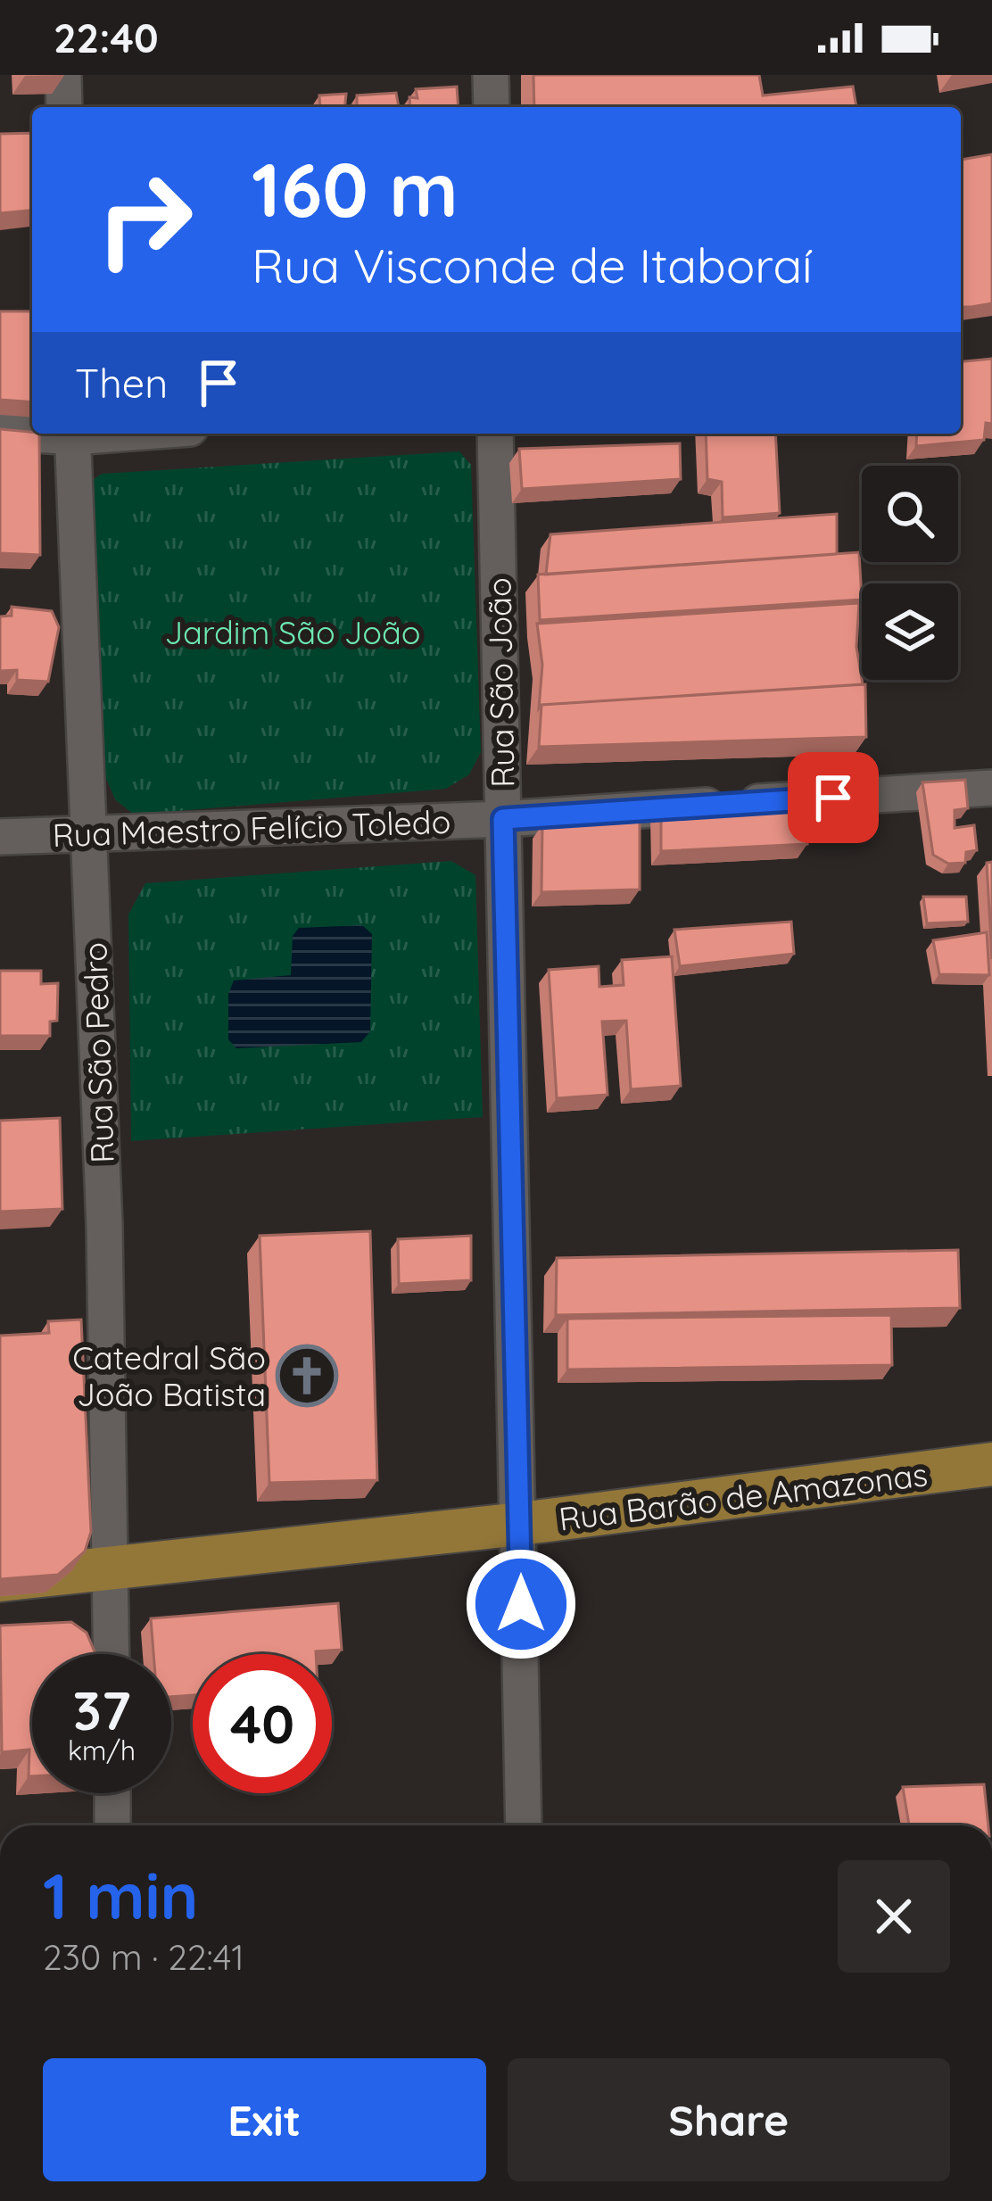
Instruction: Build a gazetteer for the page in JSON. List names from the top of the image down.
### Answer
{
  "streets": {
    "main road": ["Rua Barão de Amazonas"],
    "street": ["Rua São João", "Rua Maestro Felício Toledo", "Rua São Pedro"]
  },
  "crossings": [
    ["Rua São João", "Rua Maestro Felício Toledo"],
    ["Rua São João", "Rua Barão de Amazonas"],
    ["Rua Maestro Felício Toledo", "Rua São Pedro"],
    ["Rua São Pedro", "Rua Barão de Amazonas"]
  ],
  "parks": ["Jardim São João"],
  "places": {
    "church": ["Catedral São João Batista"]
  },
  "page": {
    "status": "22:40",
    "turn": ["160 m", "Rua Visconde de Itaboraí"],
    "then": "Then",
    "speed": "37 km/h",
    "limit": "40",
    "heading": ["1 min", "230 m · 22:41"],
    "buttons": ["Exit", "Share"]
  }
}
